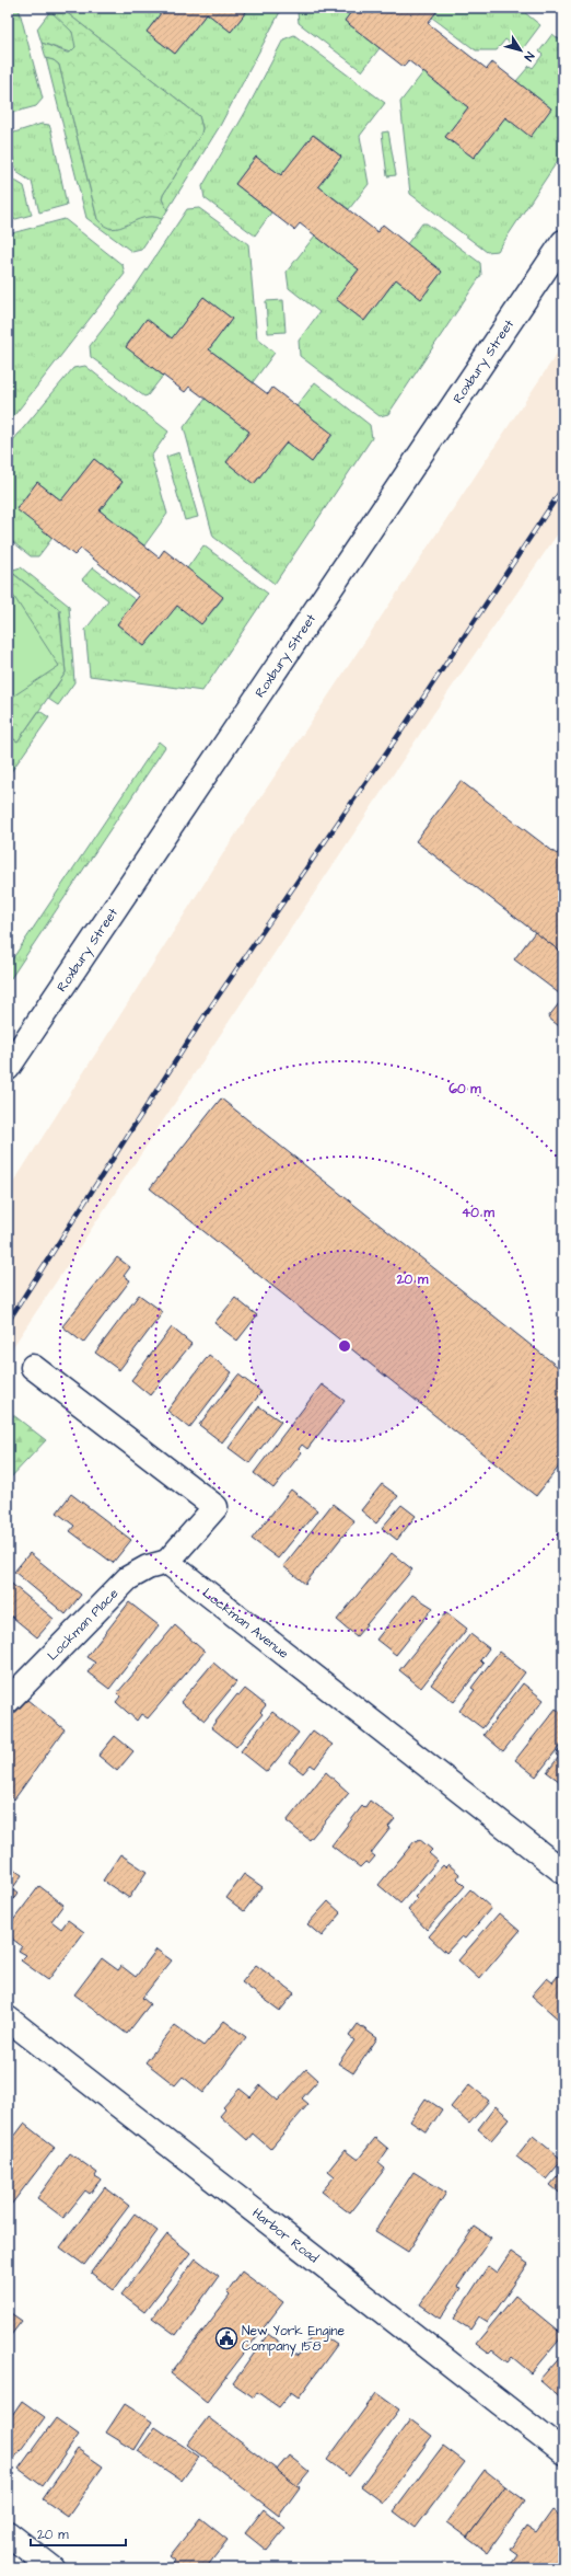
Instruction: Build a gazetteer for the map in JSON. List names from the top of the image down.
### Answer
{
  "streets": {
    "street": [
      "Roxbury Street",
      "Lockman Avenue",
      "Lockman Place",
      "Harbor Road"
    ]
  },
  "crossings": [
    ["Lockman Avenue", "Lockman Place"]
  ],
  "places": {
    "public building": ["New York Engine Company 158"]
  },
  "scale_bar": "20 m",
  "north": "bottom right",
  "rings": ["60 m", "40 m", "20 m"]
}
